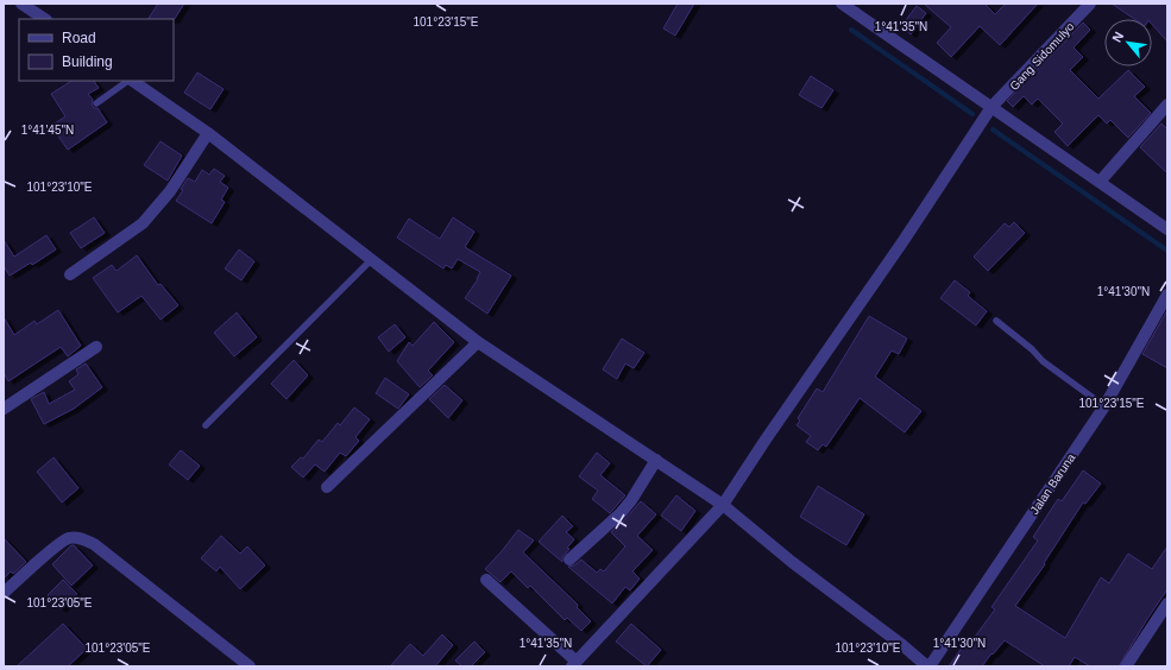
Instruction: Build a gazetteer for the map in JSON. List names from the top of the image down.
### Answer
{
  "streets": {
    "street": ["Gang Sidomulyo", "Jalan Baruna"]
  },
  "legend": ["Road", "Building"],
  "north": "top left",
  "coordinates": [
    "101°23'15\"E",
    "1°41'35\"N",
    "1°41'45\"N",
    "101°23'10\"E",
    "1°41'30\"N",
    "101°23'05\"E"
  ]
}
